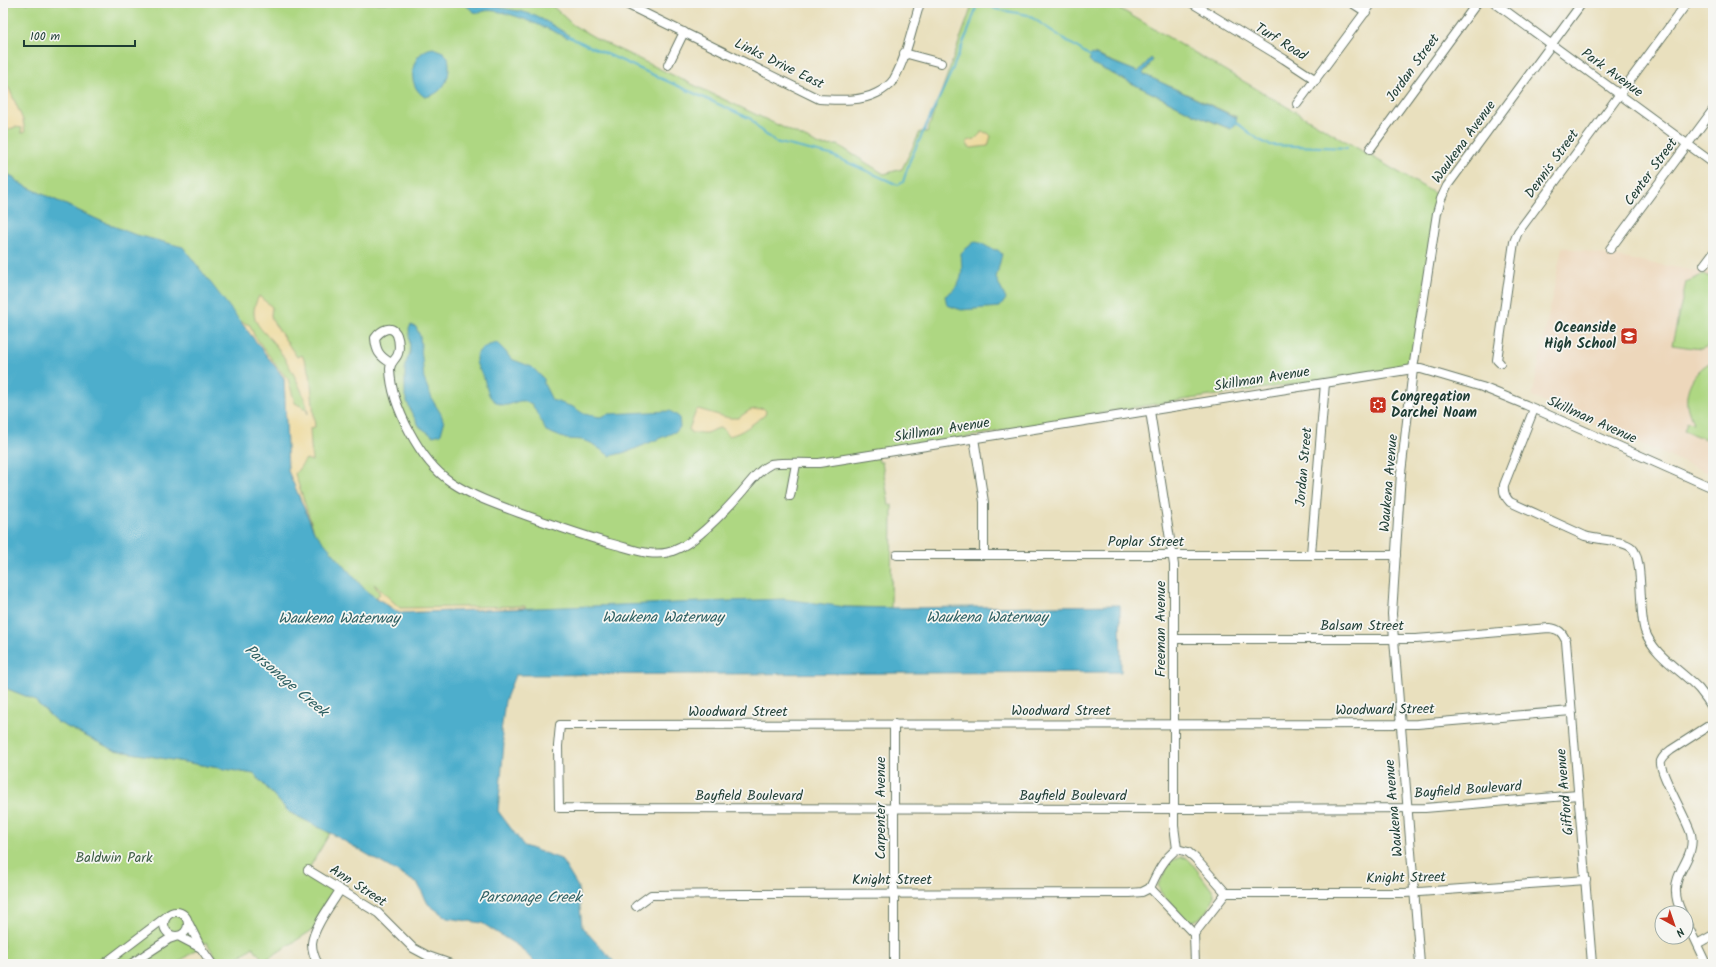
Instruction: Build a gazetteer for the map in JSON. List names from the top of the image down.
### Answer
{
  "streets": {
    "street": [
      "Turf Road",
      "Links Drive East",
      "Jordan Street",
      "Park Avenue",
      "Waukena Avenue",
      "Dennis Street",
      "Center Street",
      "Skillman Avenue",
      "Poplar Street",
      "Balsam Street",
      "Freeman Avenue",
      "Woodward Street",
      "Bayfield Boulevard",
      "Gifford Avenue",
      "Carpenter Avenue",
      "Knight Street",
      "Ann Street"
    ]
  },
  "crossings": [
    ["Jordan Street", "Skillman Avenue"],
    ["Jordan Street", "Poplar Street"],
    ["Park Avenue", "Waukena Avenue"],
    ["Park Avenue", "Dennis Street"],
    ["Park Avenue", "Center Street"],
    ["Waukena Avenue", "Skillman Avenue"],
    ["Waukena Avenue", "Poplar Street"],
    ["Waukena Avenue", "Balsam Street"],
    ["Waukena Avenue", "Woodward Street"],
    ["Waukena Avenue", "Bayfield Boulevard"],
    ["Waukena Avenue", "Knight Street"],
    ["Skillman Avenue", "Freeman Avenue"],
    ["Poplar Street", "Freeman Avenue"],
    ["Balsam Street", "Freeman Avenue"],
    ["Balsam Street", "Gifford Avenue"],
    ["Freeman Avenue", "Woodward Street"],
    ["Freeman Avenue", "Bayfield Boulevard"],
    ["Woodward Street", "Bayfield Boulevard"],
    ["Woodward Street", "Gifford Avenue"],
    ["Woodward Street", "Carpenter Avenue"],
    ["Bayfield Boulevard", "Gifford Avenue"],
    ["Bayfield Boulevard", "Carpenter Avenue"],
    ["Gifford Avenue", "Knight Street"],
    ["Carpenter Avenue", "Knight Street"]
  ],
  "water": ["Waukena Waterway", "Parsonage Creek"],
  "parks": ["Baldwin Park"],
  "places": {
    "school or university": ["Oceanside High School"],
    "synagogue": ["Congregation Darchei Noam"]
  },
  "scale_bar": "100 m",
  "north": "bottom right"
}
